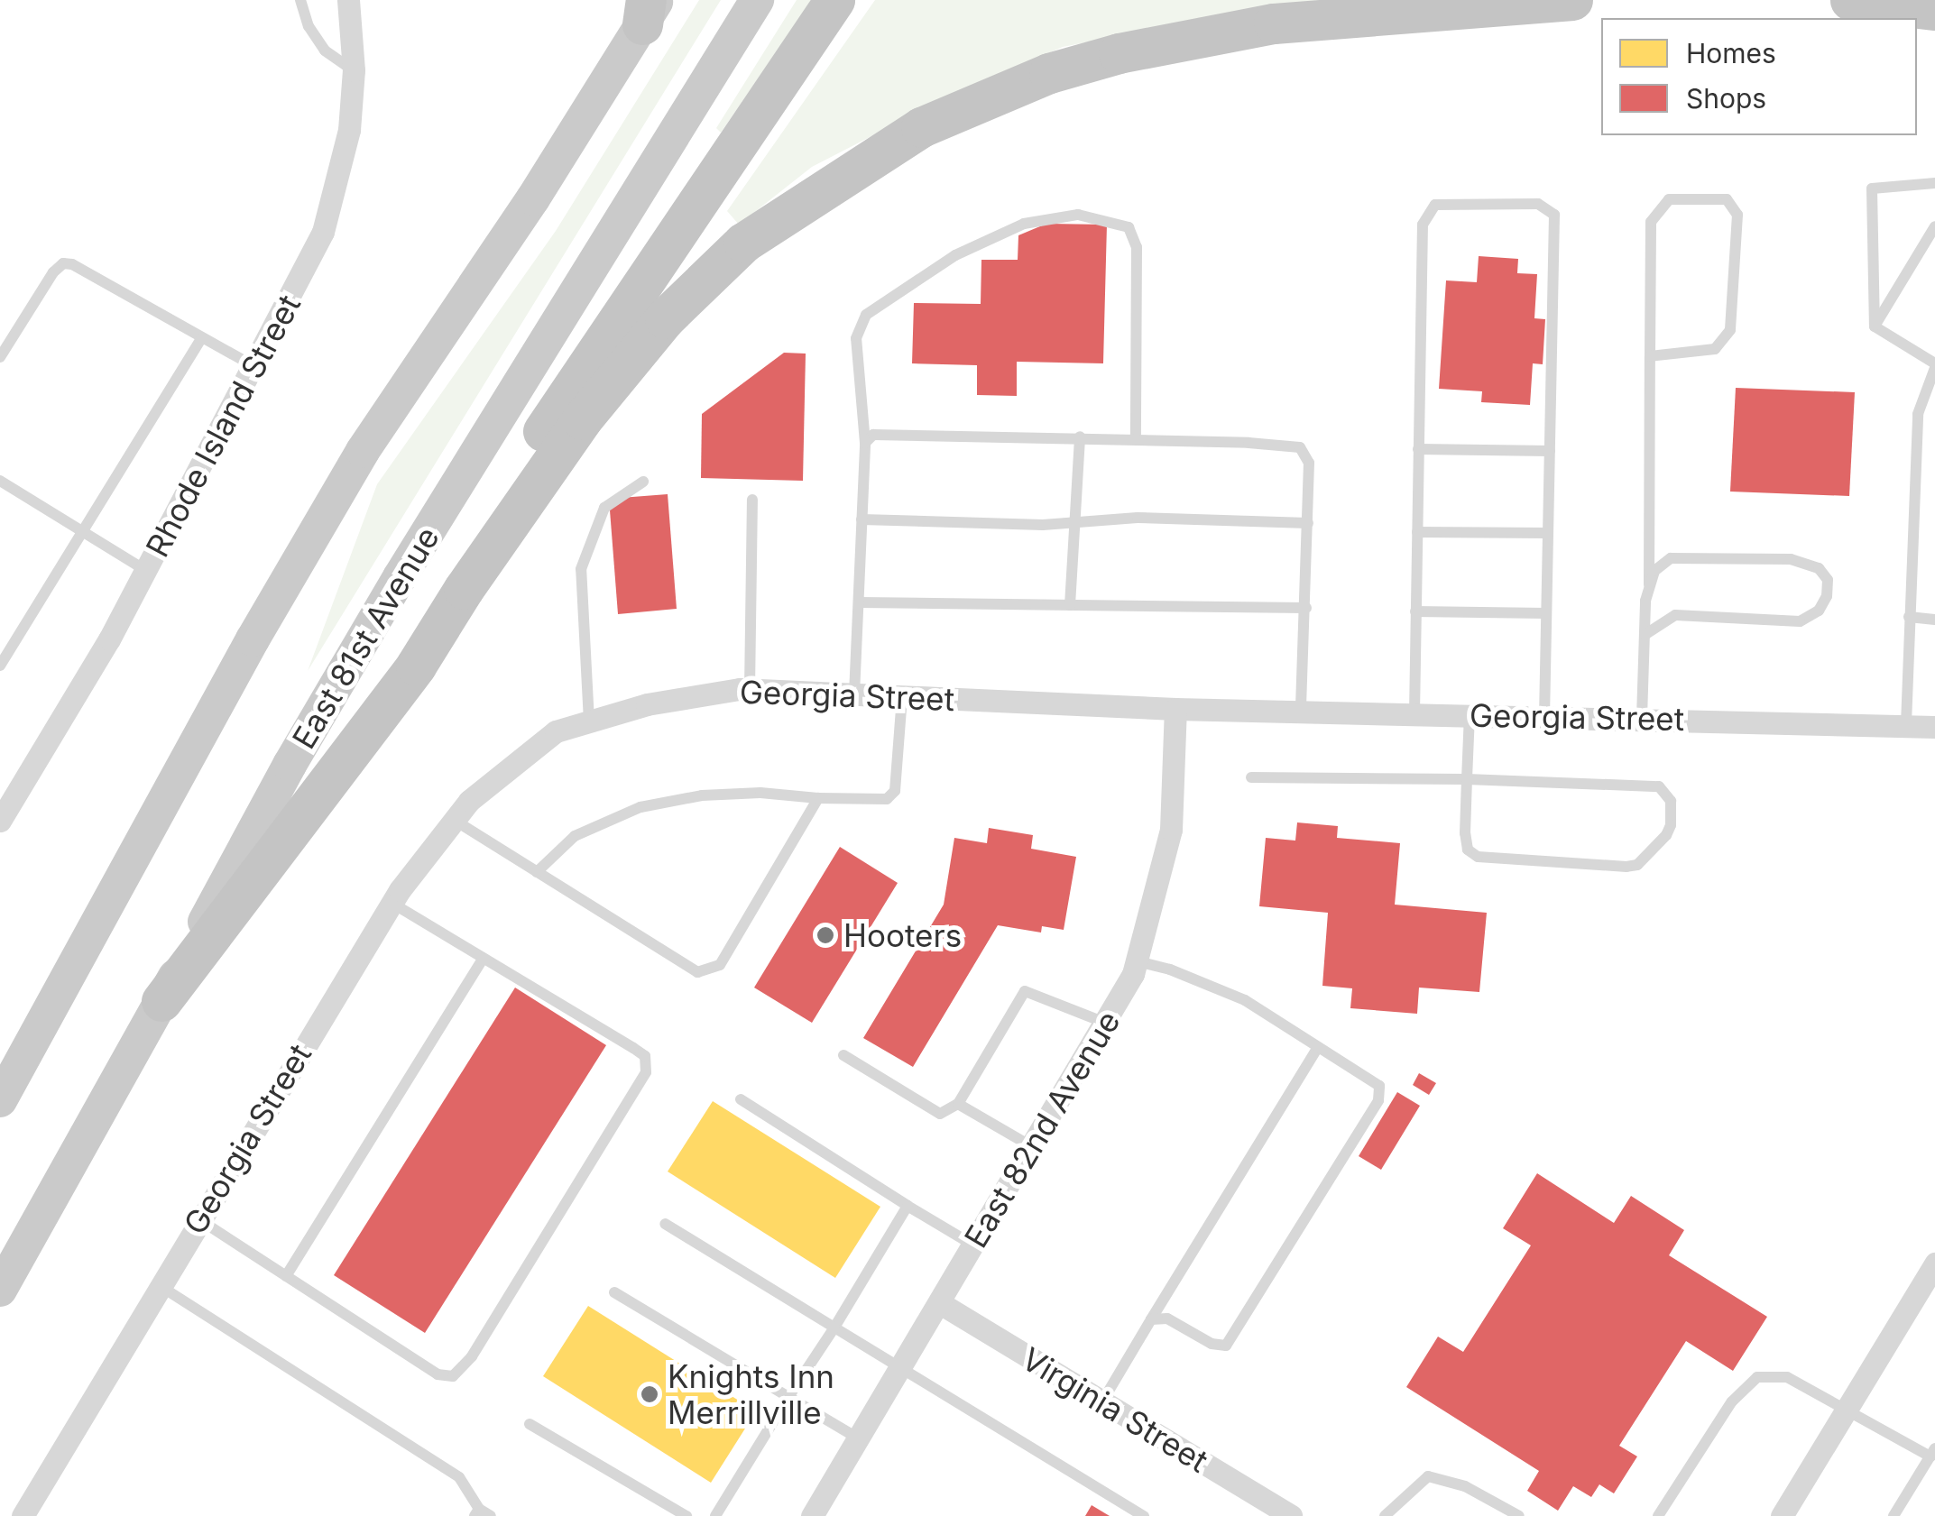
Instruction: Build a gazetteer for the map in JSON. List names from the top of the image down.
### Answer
{
  "streets": {
    "main road": ["East 81st Avenue"],
    "street": [
      "Rhode Island Street",
      "Georgia Street",
      "East 82nd Avenue",
      "Virginia Street"
    ]
  },
  "crossings": [
    ["Georgia Street", "East 82nd Avenue"],
    ["East 82nd Avenue", "Virginia Street"]
  ],
  "places": ["Hooters", "Knights Inn Merrillville"],
  "legend": ["Homes", "Shops"]
}
